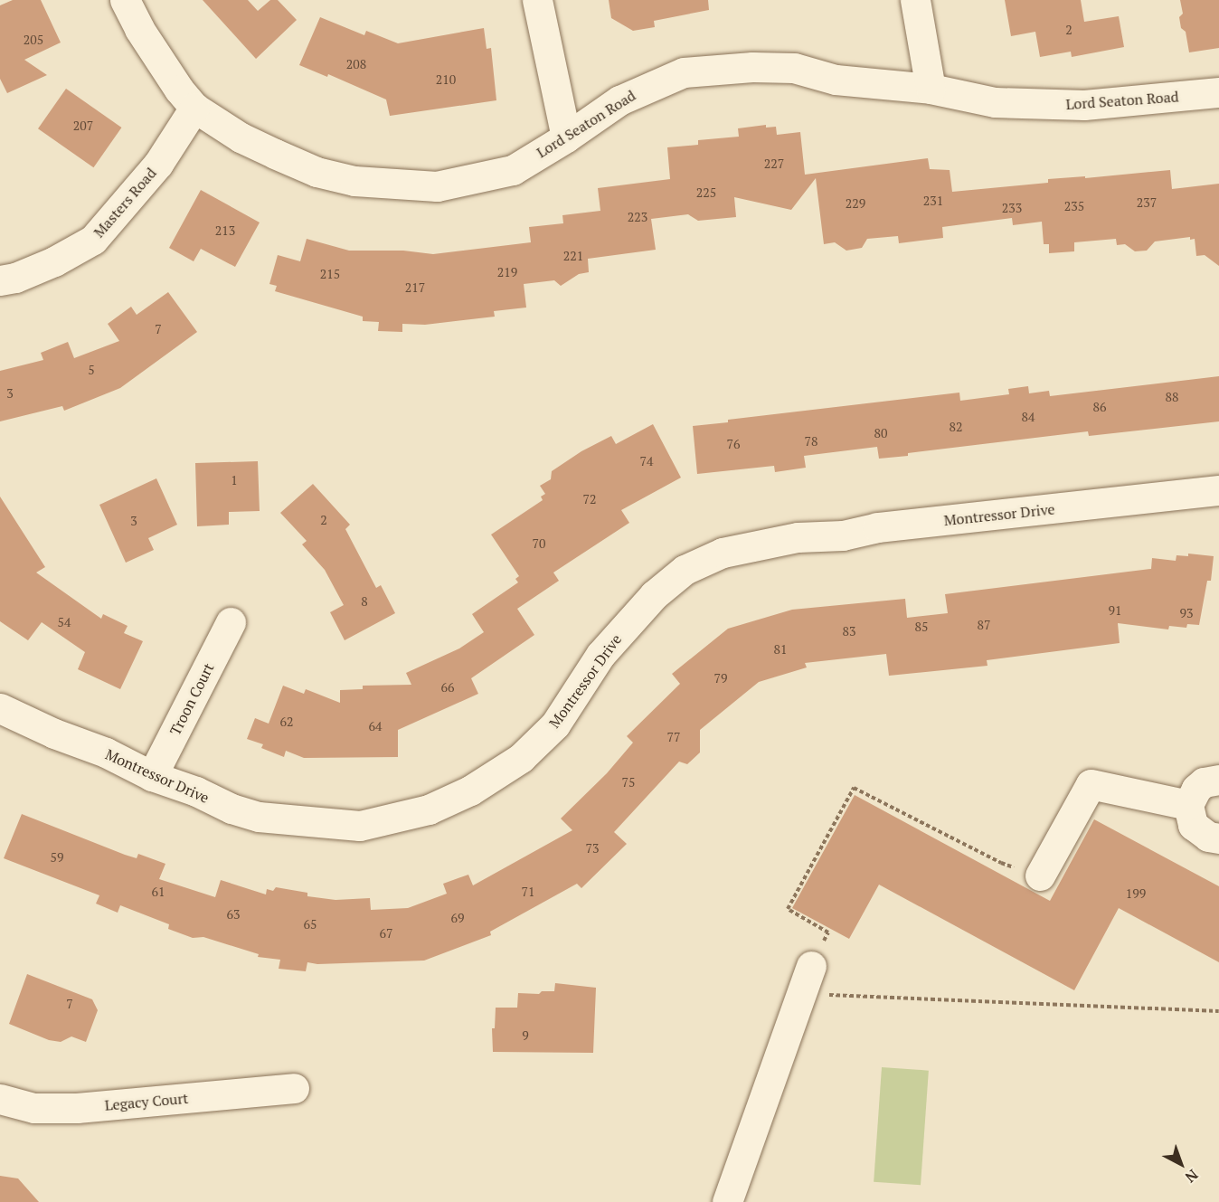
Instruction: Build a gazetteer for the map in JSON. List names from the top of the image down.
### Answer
{
  "streets": {
    "street": [
      "Lord Seaton Road",
      "Masters Road",
      "Montressor Drive",
      "Troon Court",
      "Legacy Court"
    ]
  },
  "crossings": [
    ["Lord Seaton Road", "Masters Road"],
    ["Montressor Drive", "Troon Court"]
  ],
  "house_numbers": [
    "2",
    "205",
    "208",
    "210",
    "207",
    "227",
    "225",
    "231",
    "237",
    "229",
    "235",
    "233",
    "223",
    "213",
    "221",
    "219",
    "215",
    "217",
    "7",
    "5",
    "3",
    "88",
    "86",
    "84",
    "82",
    "80",
    "78",
    "76",
    "74",
    "1",
    "72",
    "2",
    "3",
    "70",
    "8",
    "91",
    "93",
    "54",
    "87",
    "85",
    "83",
    "81",
    "79",
    "66",
    "62",
    "64",
    "77",
    "75",
    "73",
    "59",
    "61",
    "71",
    "199",
    "63",
    "69",
    "65",
    "67",
    "7",
    "9"
  ],
  "north": "bottom right"
}
